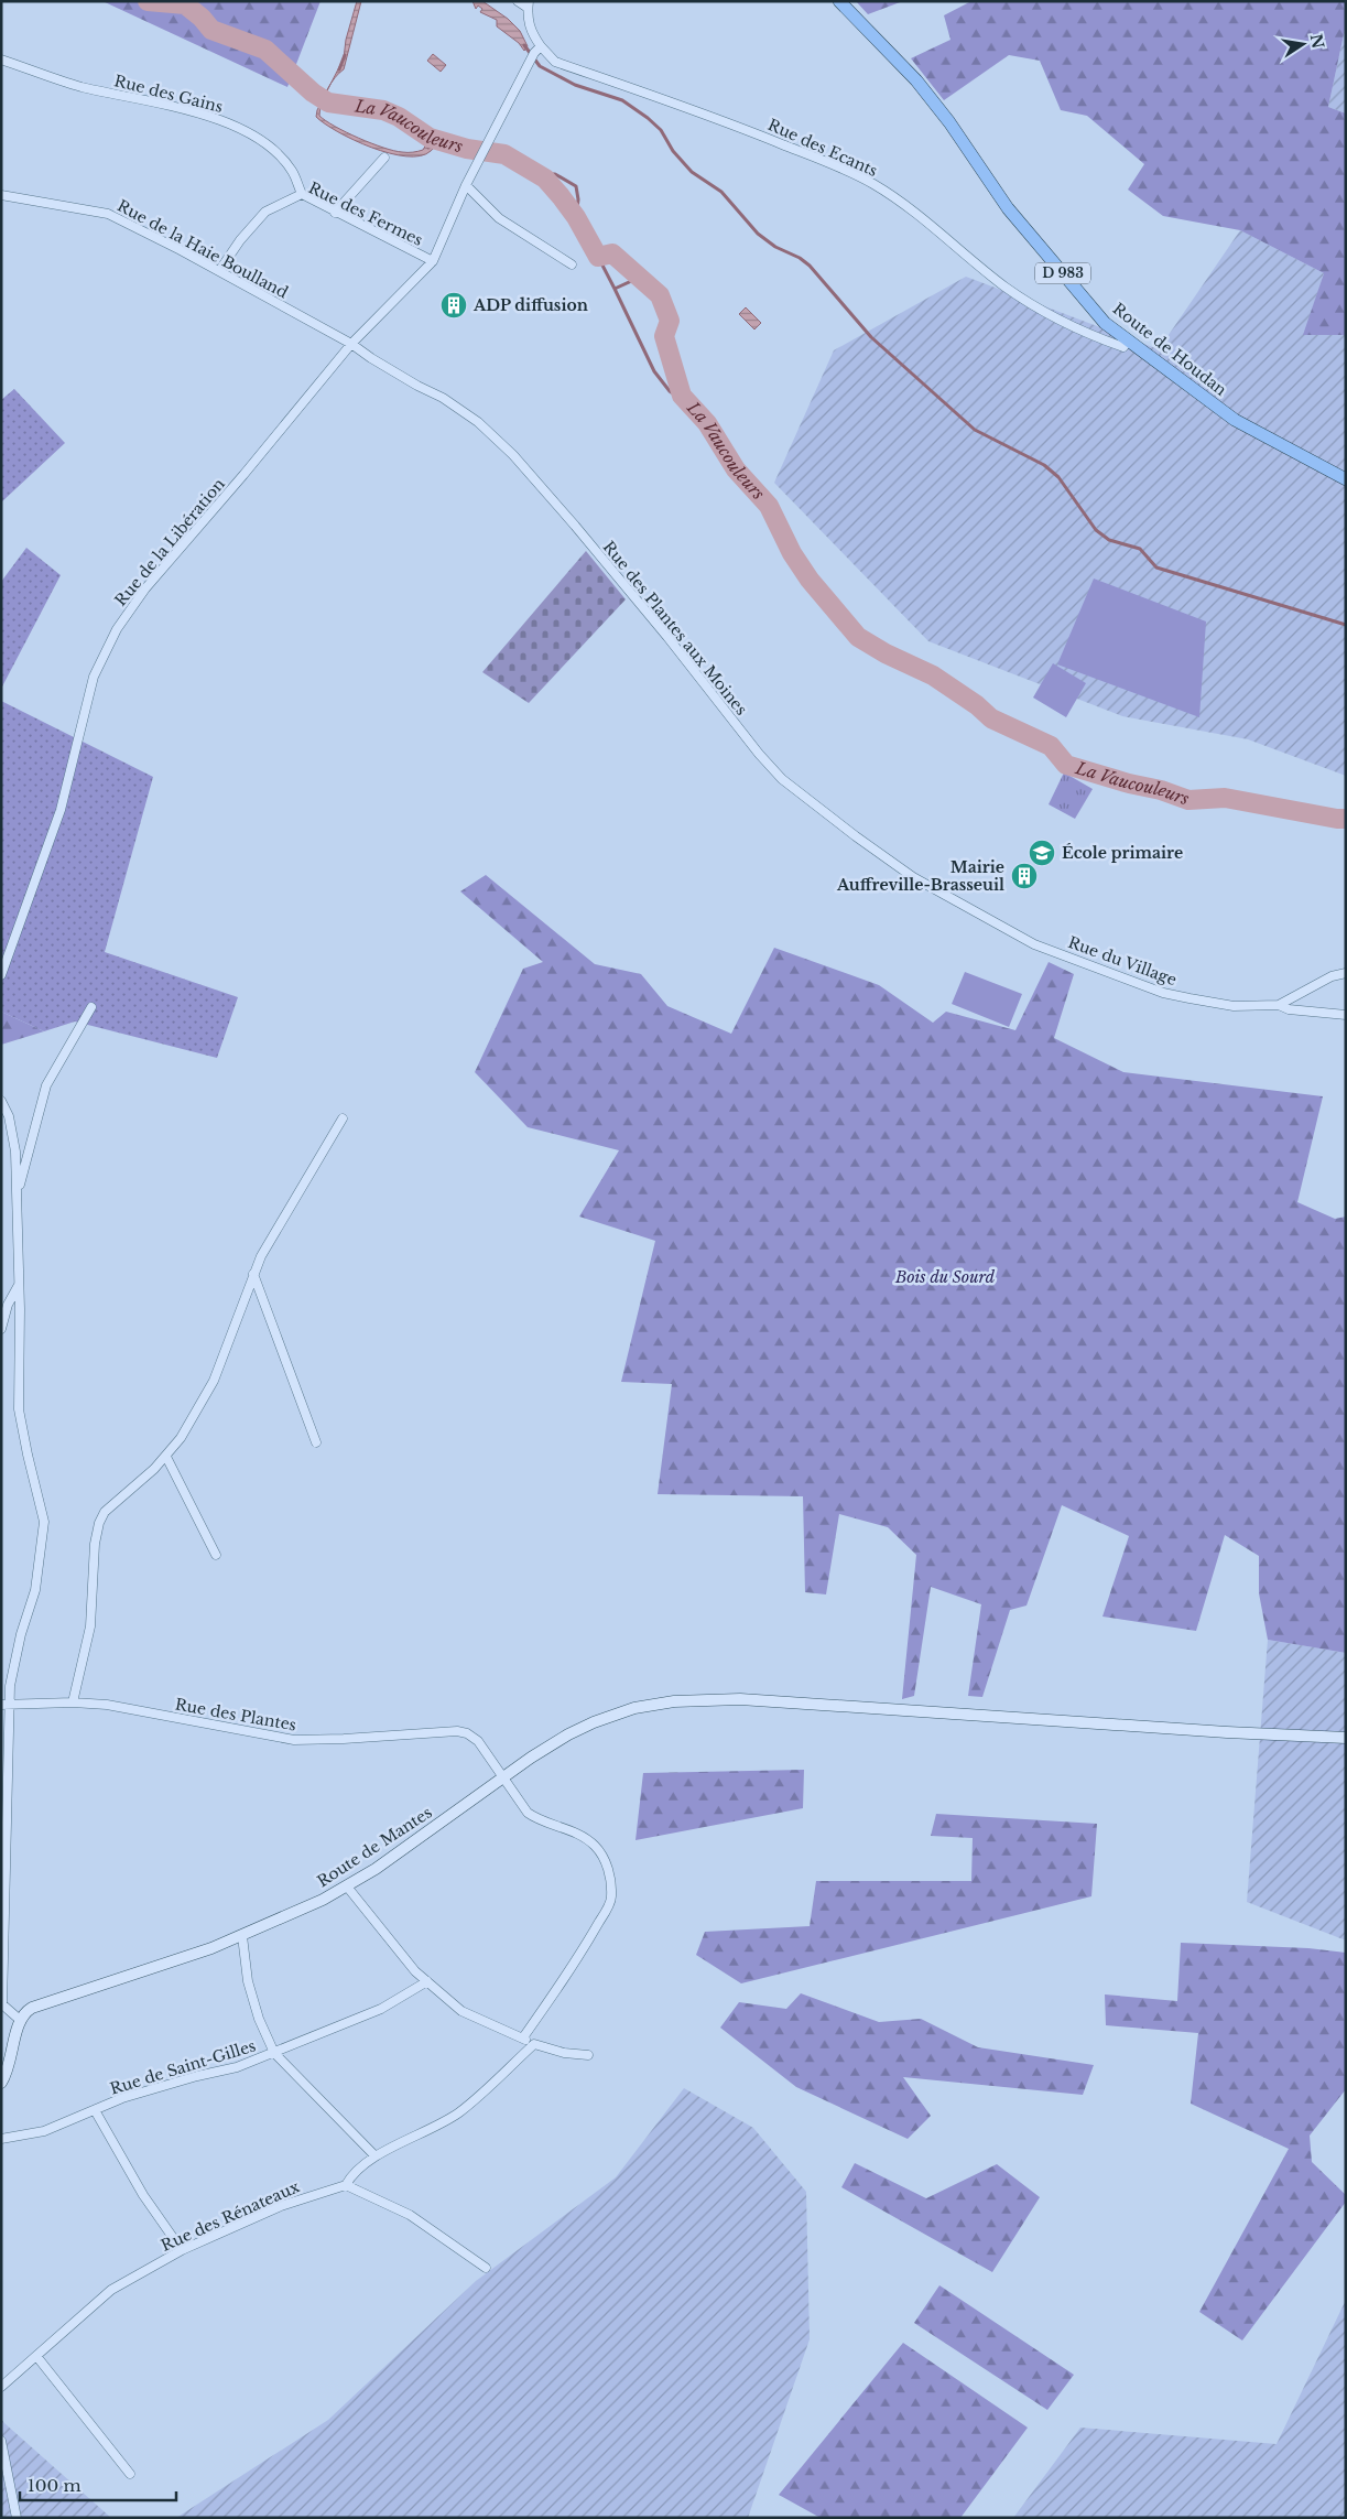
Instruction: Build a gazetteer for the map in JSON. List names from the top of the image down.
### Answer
{
  "streets": {
    "main road": ["D 983", "Route de Houdan", "Route de Mantes"],
    "street": [
      "Rue des Gains",
      "Rue des Ecants",
      "Rue des Fermes",
      "Rue de la Haie Boulland",
      "Rue de la Libération",
      "Rue des Plantes aux Moines",
      "Rue du Village",
      "Rue des Plantes",
      "Rue de Saint-Gilles",
      "Rue des Rénateaux"
    ]
  },
  "crossings": [
    ["Rue des Gains", "Rue des Fermes"],
    ["Rue des Ecants", "Route de Houdan"],
    ["Rue des Fermes", "Rue de la Haie Boulland"],
    ["Rue des Fermes", "Rue de la Libération"],
    ["Rue de la Haie Boulland", "Rue de la Libération"],
    ["Rue de la Haie Boulland", "Rue des Plantes aux Moines"],
    ["Rue de la Libération", "Rue des Plantes aux Moines"],
    ["Rue des Plantes aux Moines", "Rue du Village"],
    ["Rue des Plantes", "Route de Mantes"]
  ],
  "water": ["La Vaucouleurs"],
  "parks": ["Bois du Sourd"],
  "places": {
    "building": ["ADP diffusion", "Mairie Auffreville-Brasseuil"],
    "school or university": ["École primaire"]
  },
  "scale_bar": "100 m",
  "north": "right"
}
